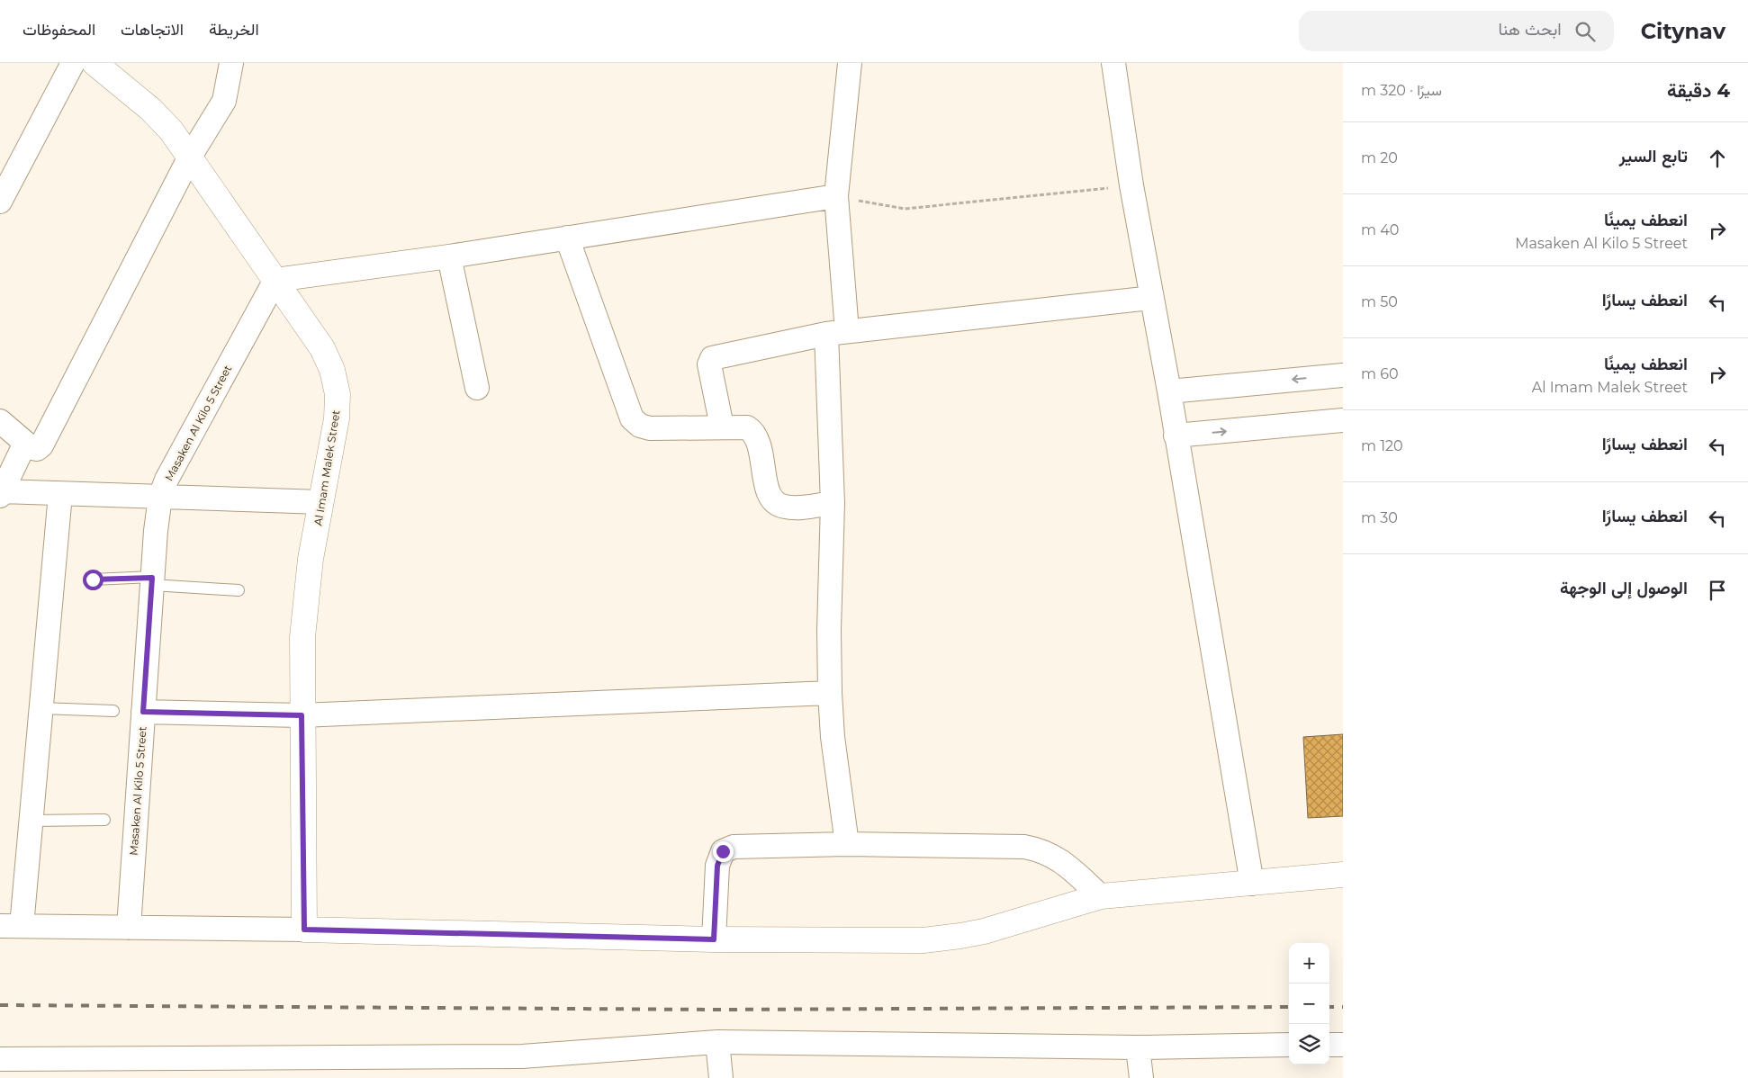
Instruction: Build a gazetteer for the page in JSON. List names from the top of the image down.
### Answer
{
  "streets": {
    "street": ["Masaken Al Kilo 5 Street", "Al Imam Malek Street"]
  },
  "crossings": [
    ["Masaken Al Kilo 5 Street", "Al Imam Malek Street"]
  ],
  "page": {
    "header": "Citynav",
    "search": "ابحث هنا",
    "nav": ["الخريطة", "الاتجاهات", "المحفوظات"],
    "heading": ["4 دقيقة", "سيرًا · 320 m"],
    "list": [
      ["تابع السير", "20 m"],
      ["انعطف يمينًا", "Masaken Al Kilo 5 Street", "40 m"],
      ["انعطف يسارًا", "50 m"],
      ["انعطف يمينًا", "Al Imam Malek Street", "60 m"],
      ["انعطف يسارًا", "120 m"],
      ["انعطف يسارًا", "30 m"],
      "الوصول إلى الوجهة"
    ],
    "map_buttons": ["+", "−"]
  }
}
